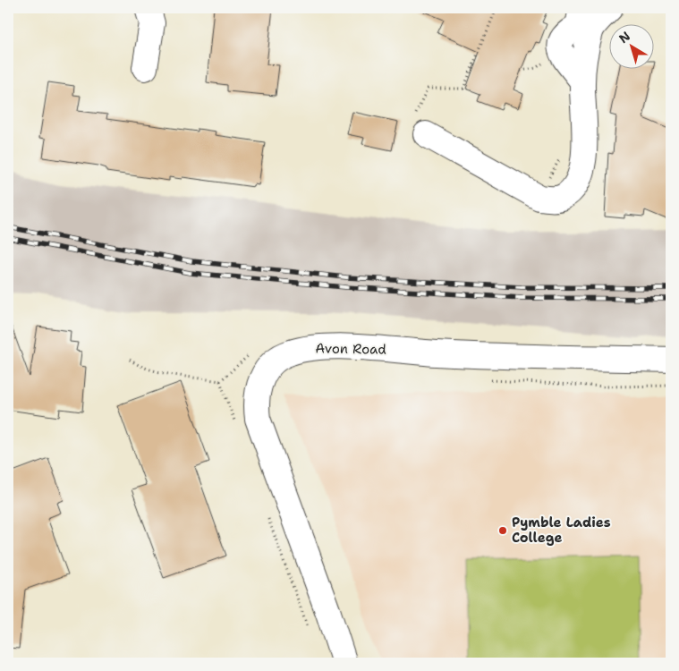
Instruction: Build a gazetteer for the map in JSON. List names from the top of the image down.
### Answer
{
  "streets": {
    "street": ["Avon Road"]
  },
  "places": ["Pymble Ladies College"],
  "north": "top left"
}
